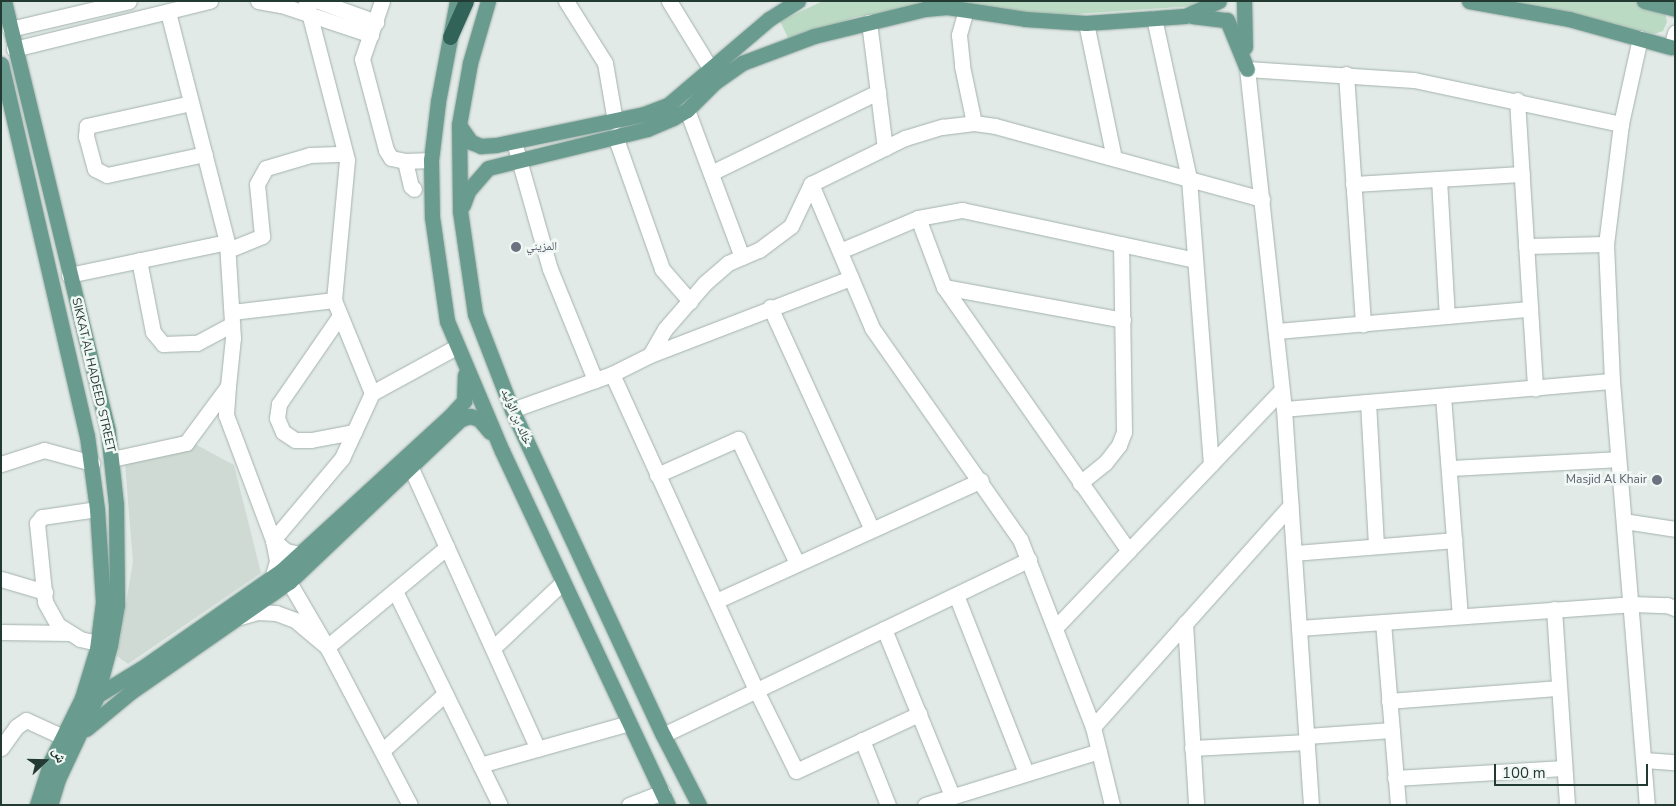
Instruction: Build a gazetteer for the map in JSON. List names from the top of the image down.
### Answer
{
  "streets": {
    "main road": ["SIKKAT AL HADEED STREET", "خالد بن الوليد"]
  },
  "places": ["المزيني", "Masjid Al Khair"],
  "scale_bar": "100 m",
  "north": "right"
}
